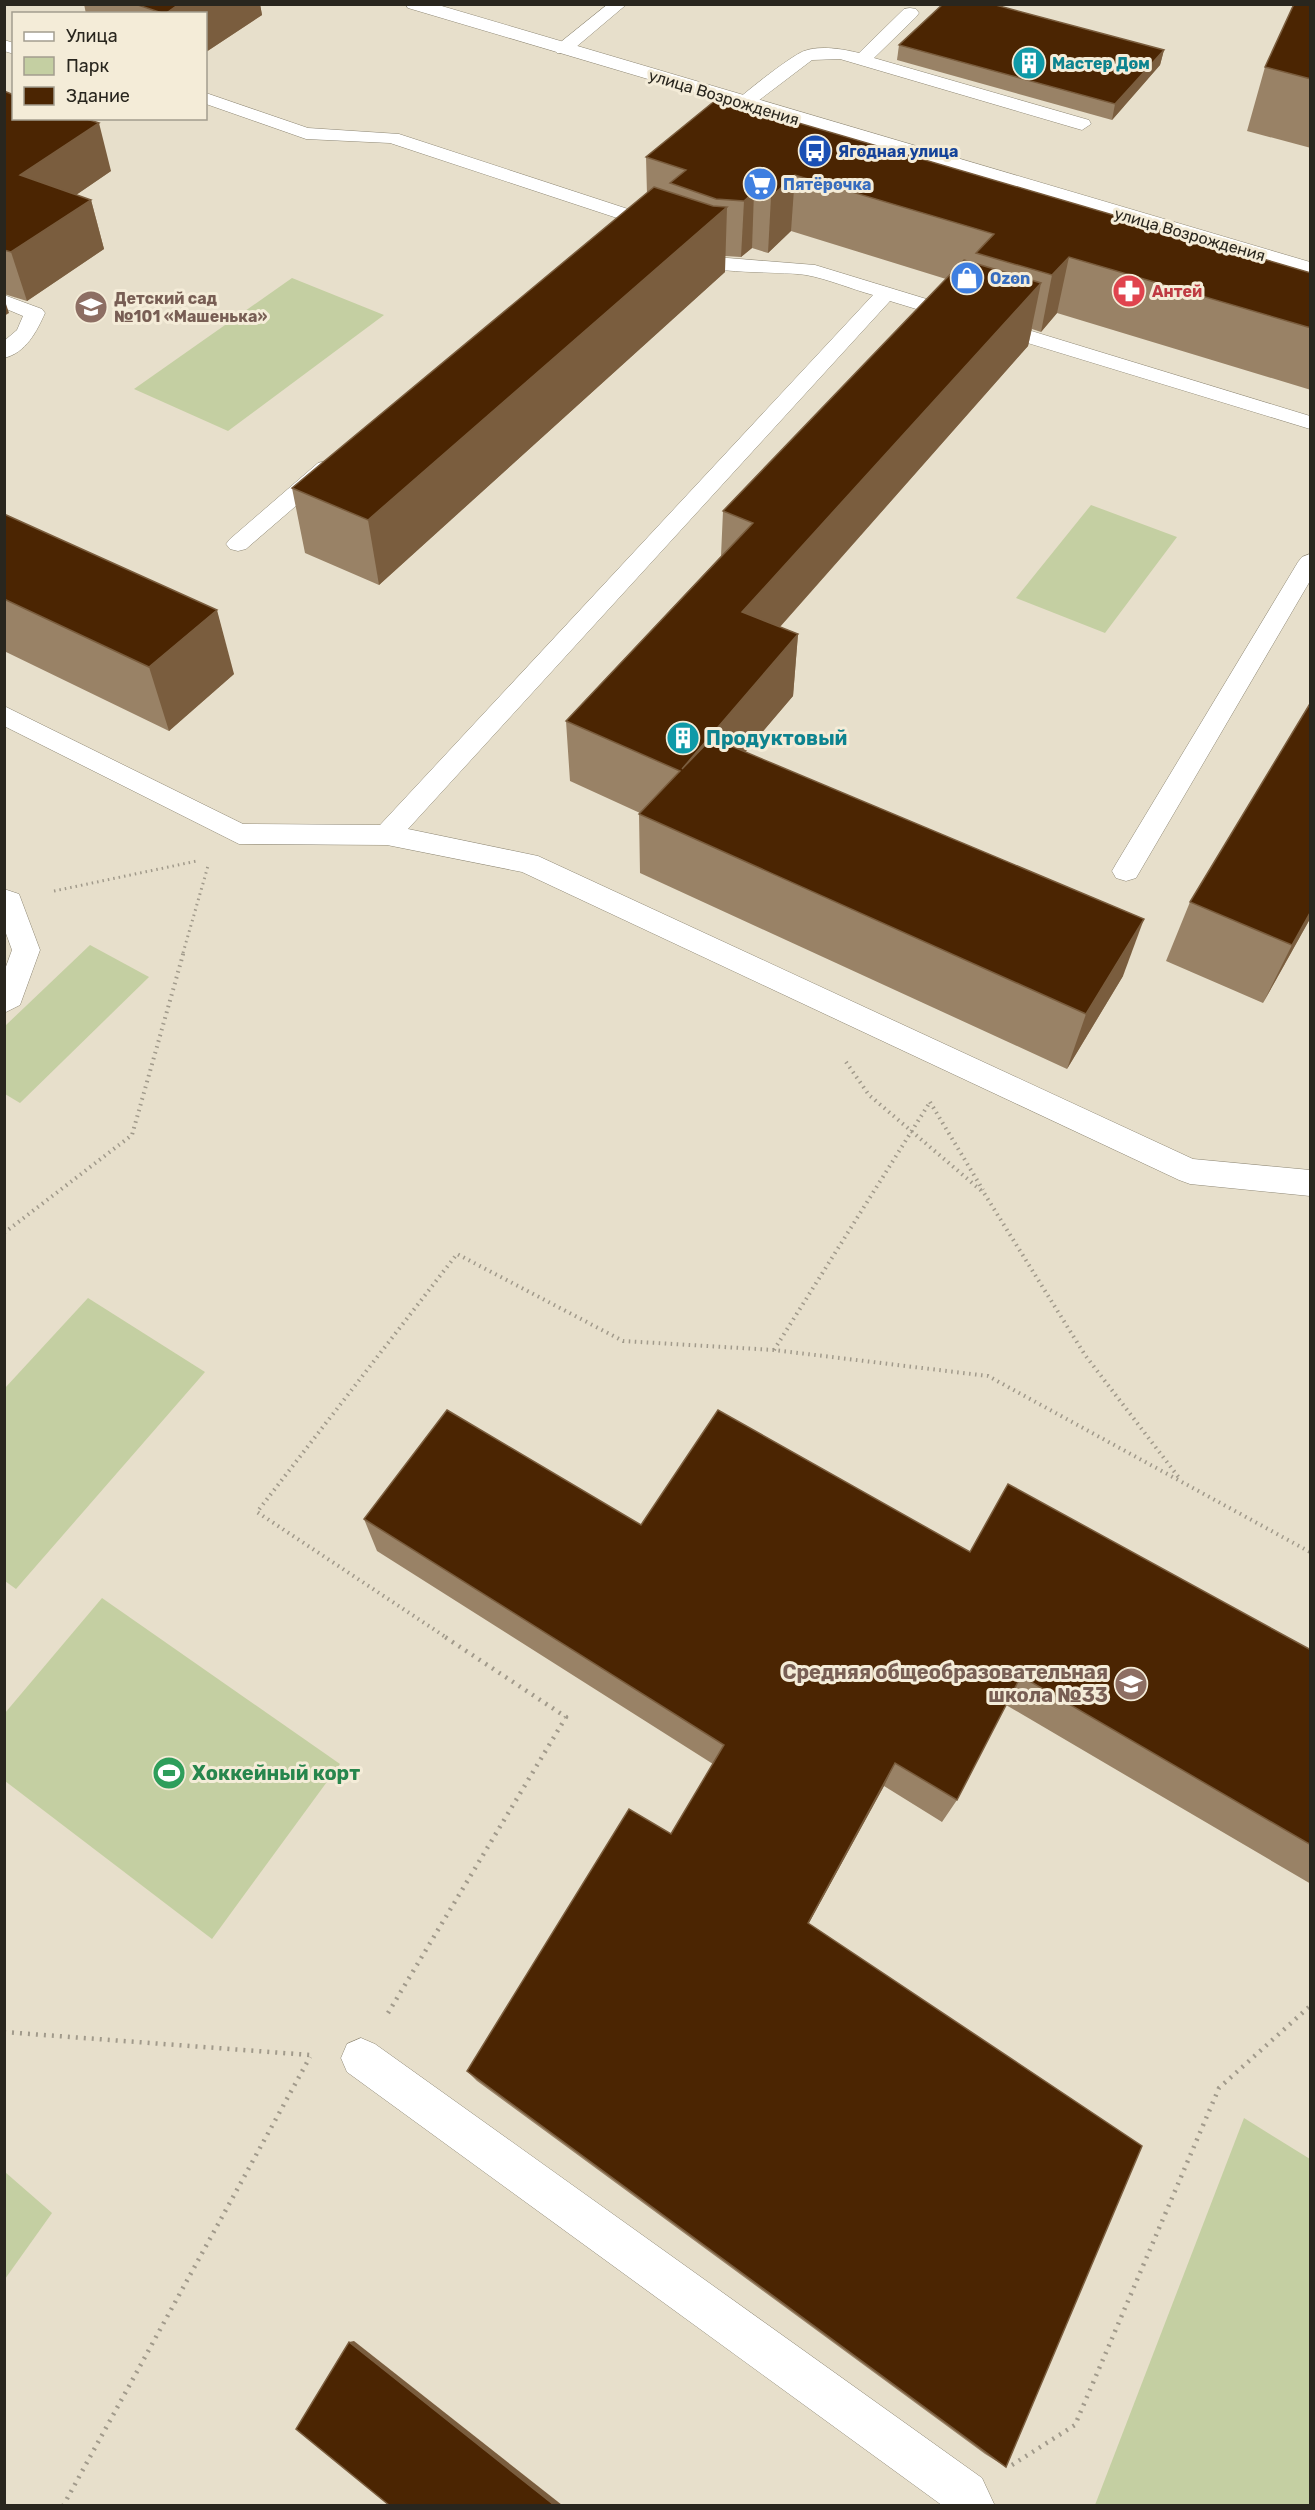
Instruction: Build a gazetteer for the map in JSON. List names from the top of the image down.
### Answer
{
  "streets": {
    "street": ["улица Возрождения"]
  },
  "places": {
    "building": ["Мастер Дом", "Продуктовый"],
    "bus stop": ["Ягодная улица"],
    "supermarket": ["Пятёрочка"],
    "shop": ["Ozon"],
    "pharmacy": ["Антей"],
    "school or university": ["Детский сад №101 «Машенька»", "Средняя общеобразовательная школа №33"],
    "sports": ["Хоккейный корт"]
  },
  "legend": ["Улица", "Парк", "Здание"]
}
